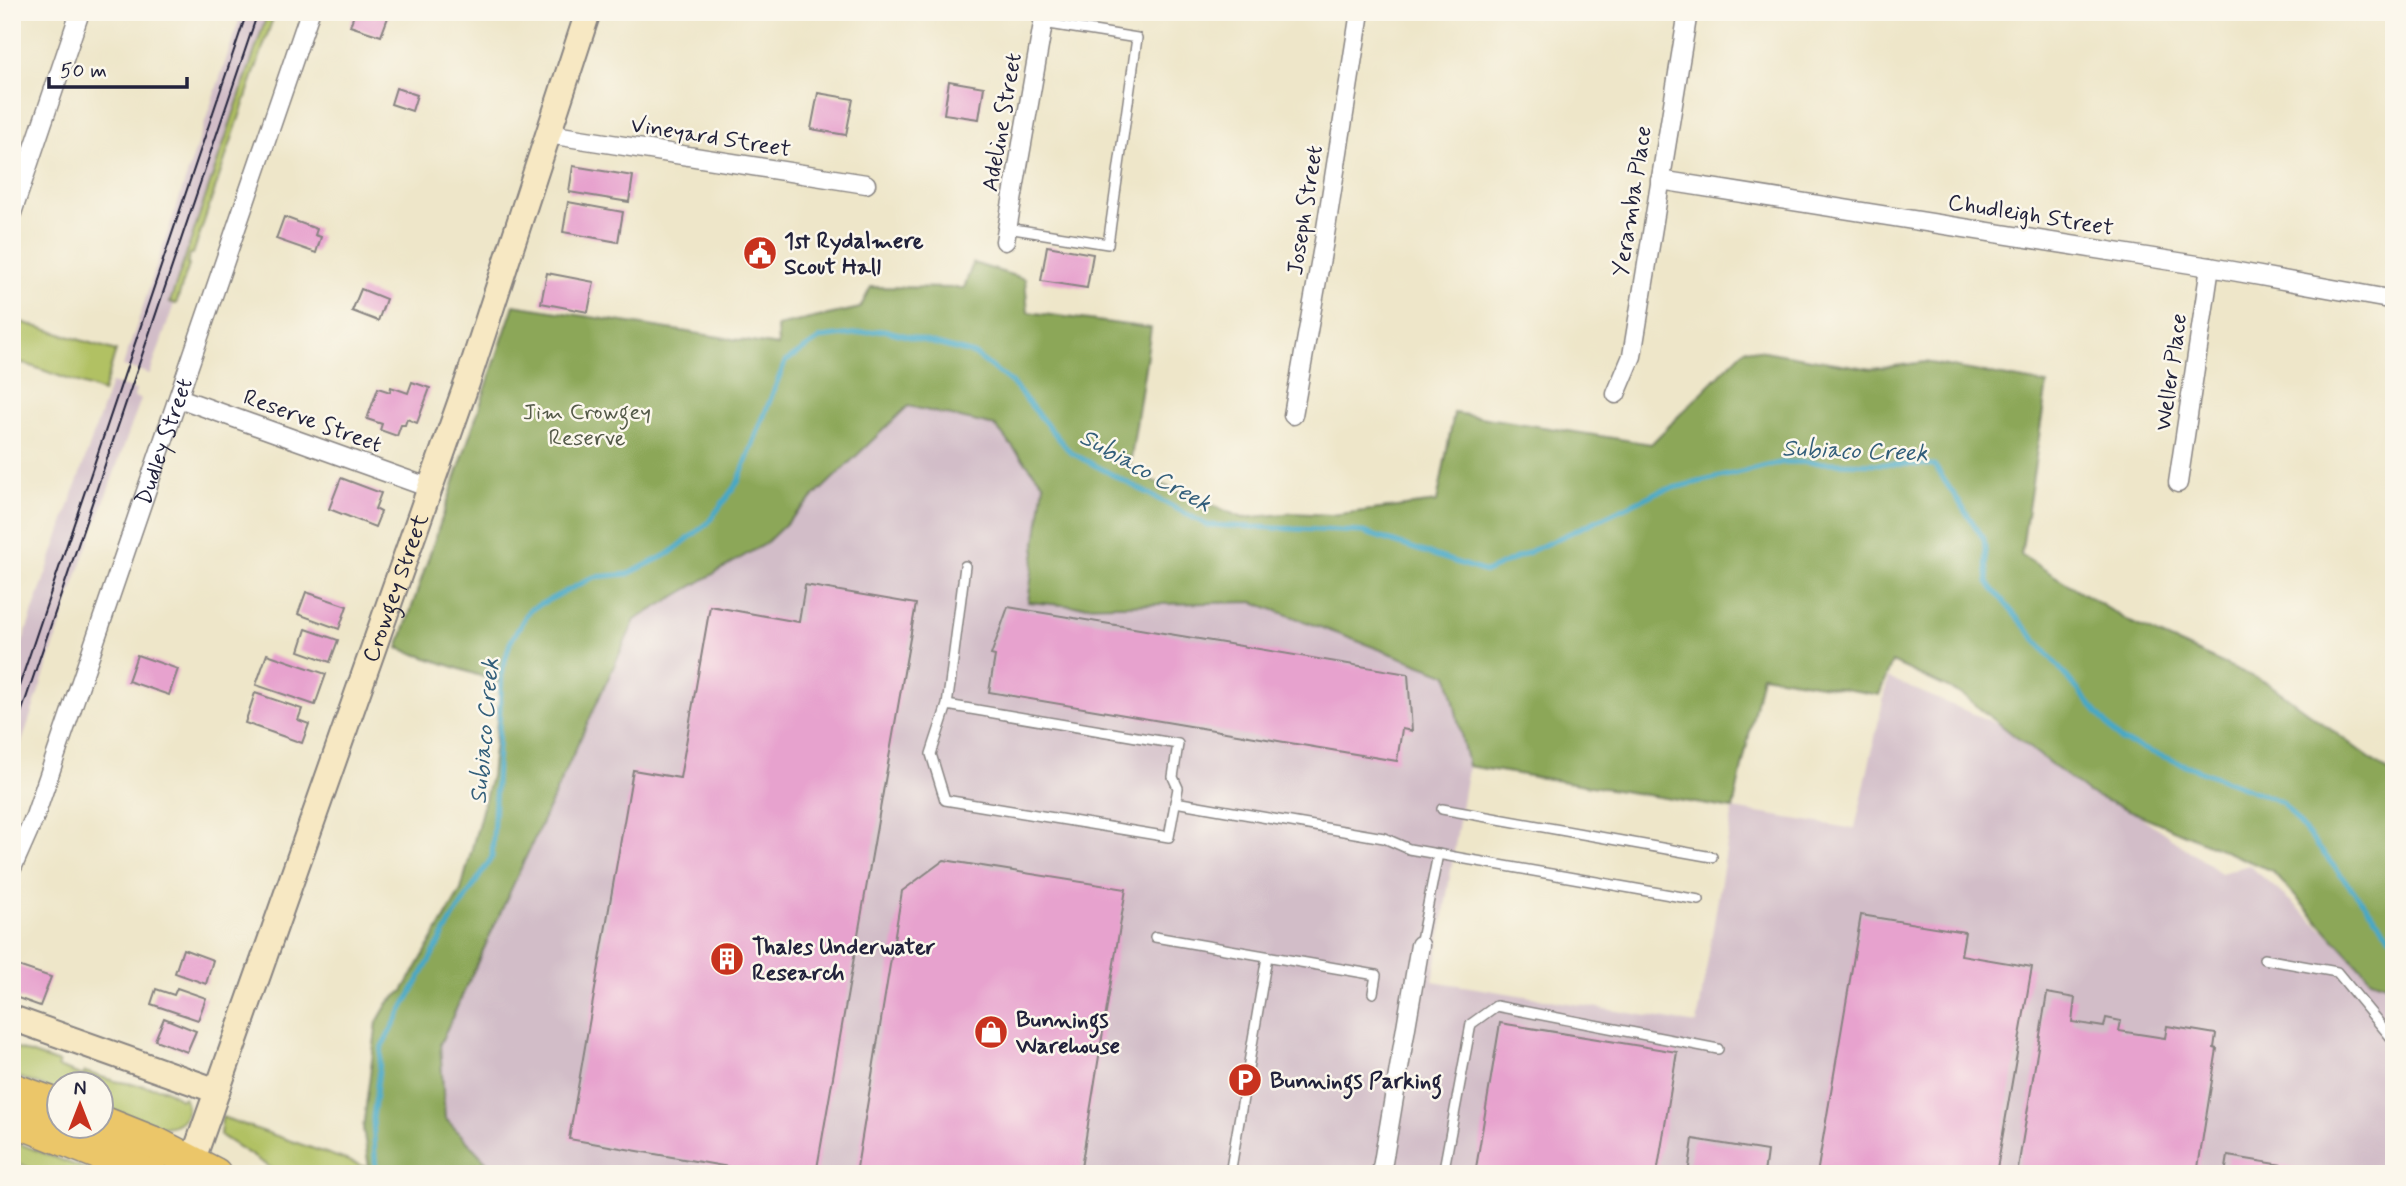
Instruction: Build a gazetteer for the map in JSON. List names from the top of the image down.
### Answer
{
  "streets": {
    "street": [
      "Adeline Street",
      "Vineyard Street",
      "Yeramba Place",
      "Joseph Street",
      "Chudleigh Street",
      "Weller Place",
      "Reserve Street",
      "Dudley Street",
      "Crowgey Street"
    ]
  },
  "crossings": [
    ["Vineyard Street", "Crowgey Street"],
    ["Yeramba Place", "Chudleigh Street"],
    ["Chudleigh Street", "Weller Place"],
    ["Reserve Street", "Dudley Street"],
    ["Reserve Street", "Crowgey Street"]
  ],
  "water": ["Subiaco Creek"],
  "parks": ["Jim Crowgey Reserve"],
  "places": {
    "public building": ["1st Rydalmere Scout Hall"],
    "building": ["Thales Underwater Research"],
    "shop": ["Bunnings Warehouse"],
    "parking": ["Bunnings Parking"]
  },
  "scale_bar": "50 m",
  "north": "top"
}
